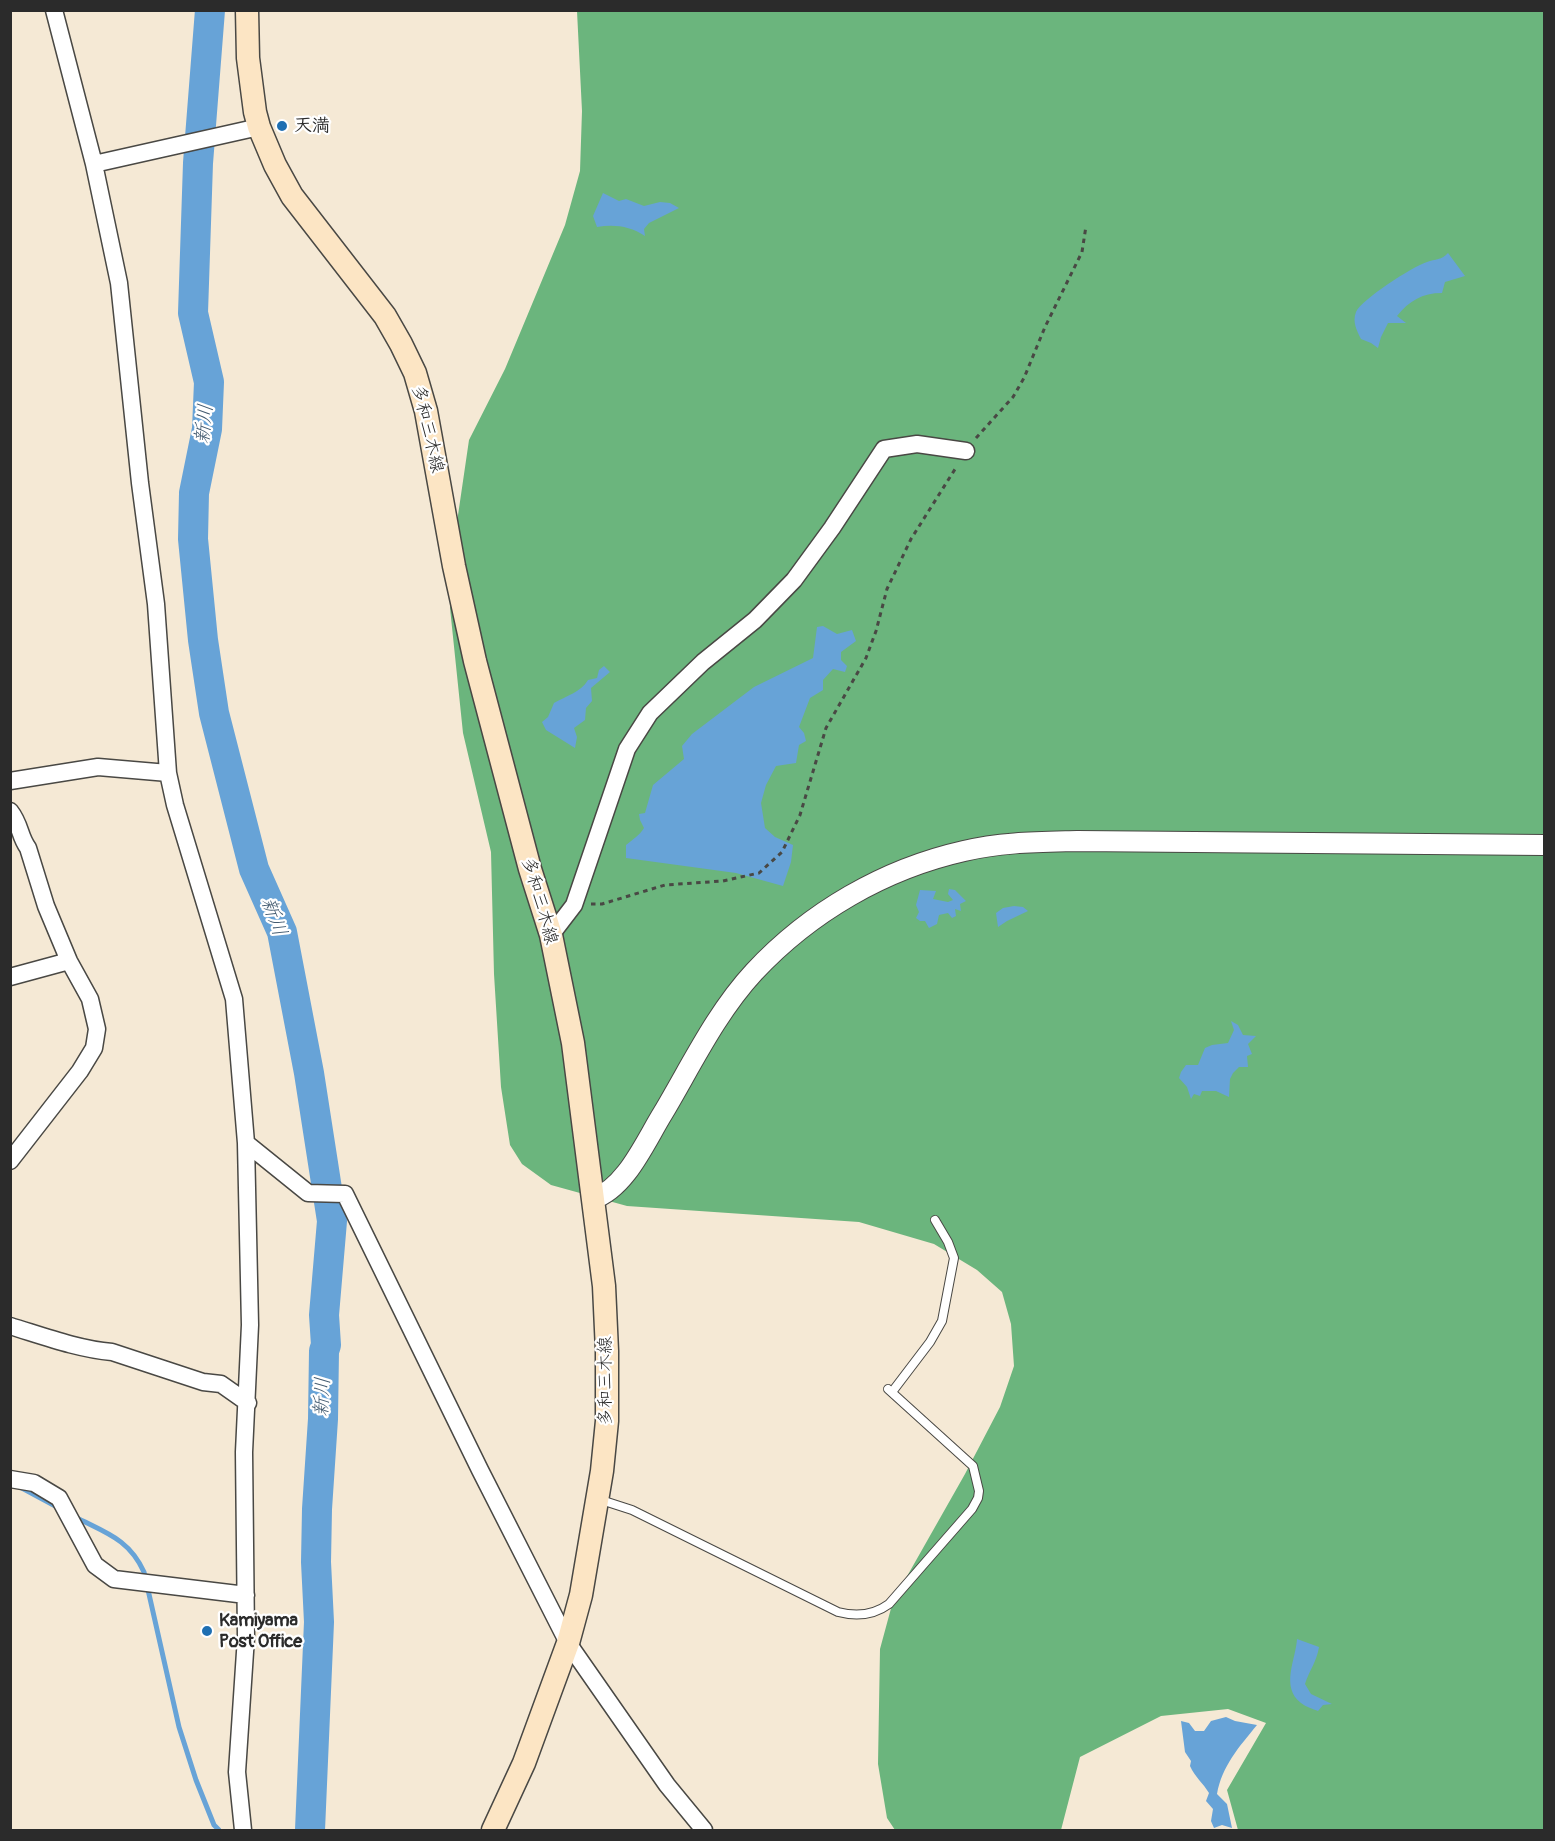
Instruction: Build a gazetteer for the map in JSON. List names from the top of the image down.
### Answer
{
  "streets": {
    "main road": ["多和三木線"]
  },
  "water": ["新川"],
  "places": ["天満", "Kamiyama Post Office"]
}
